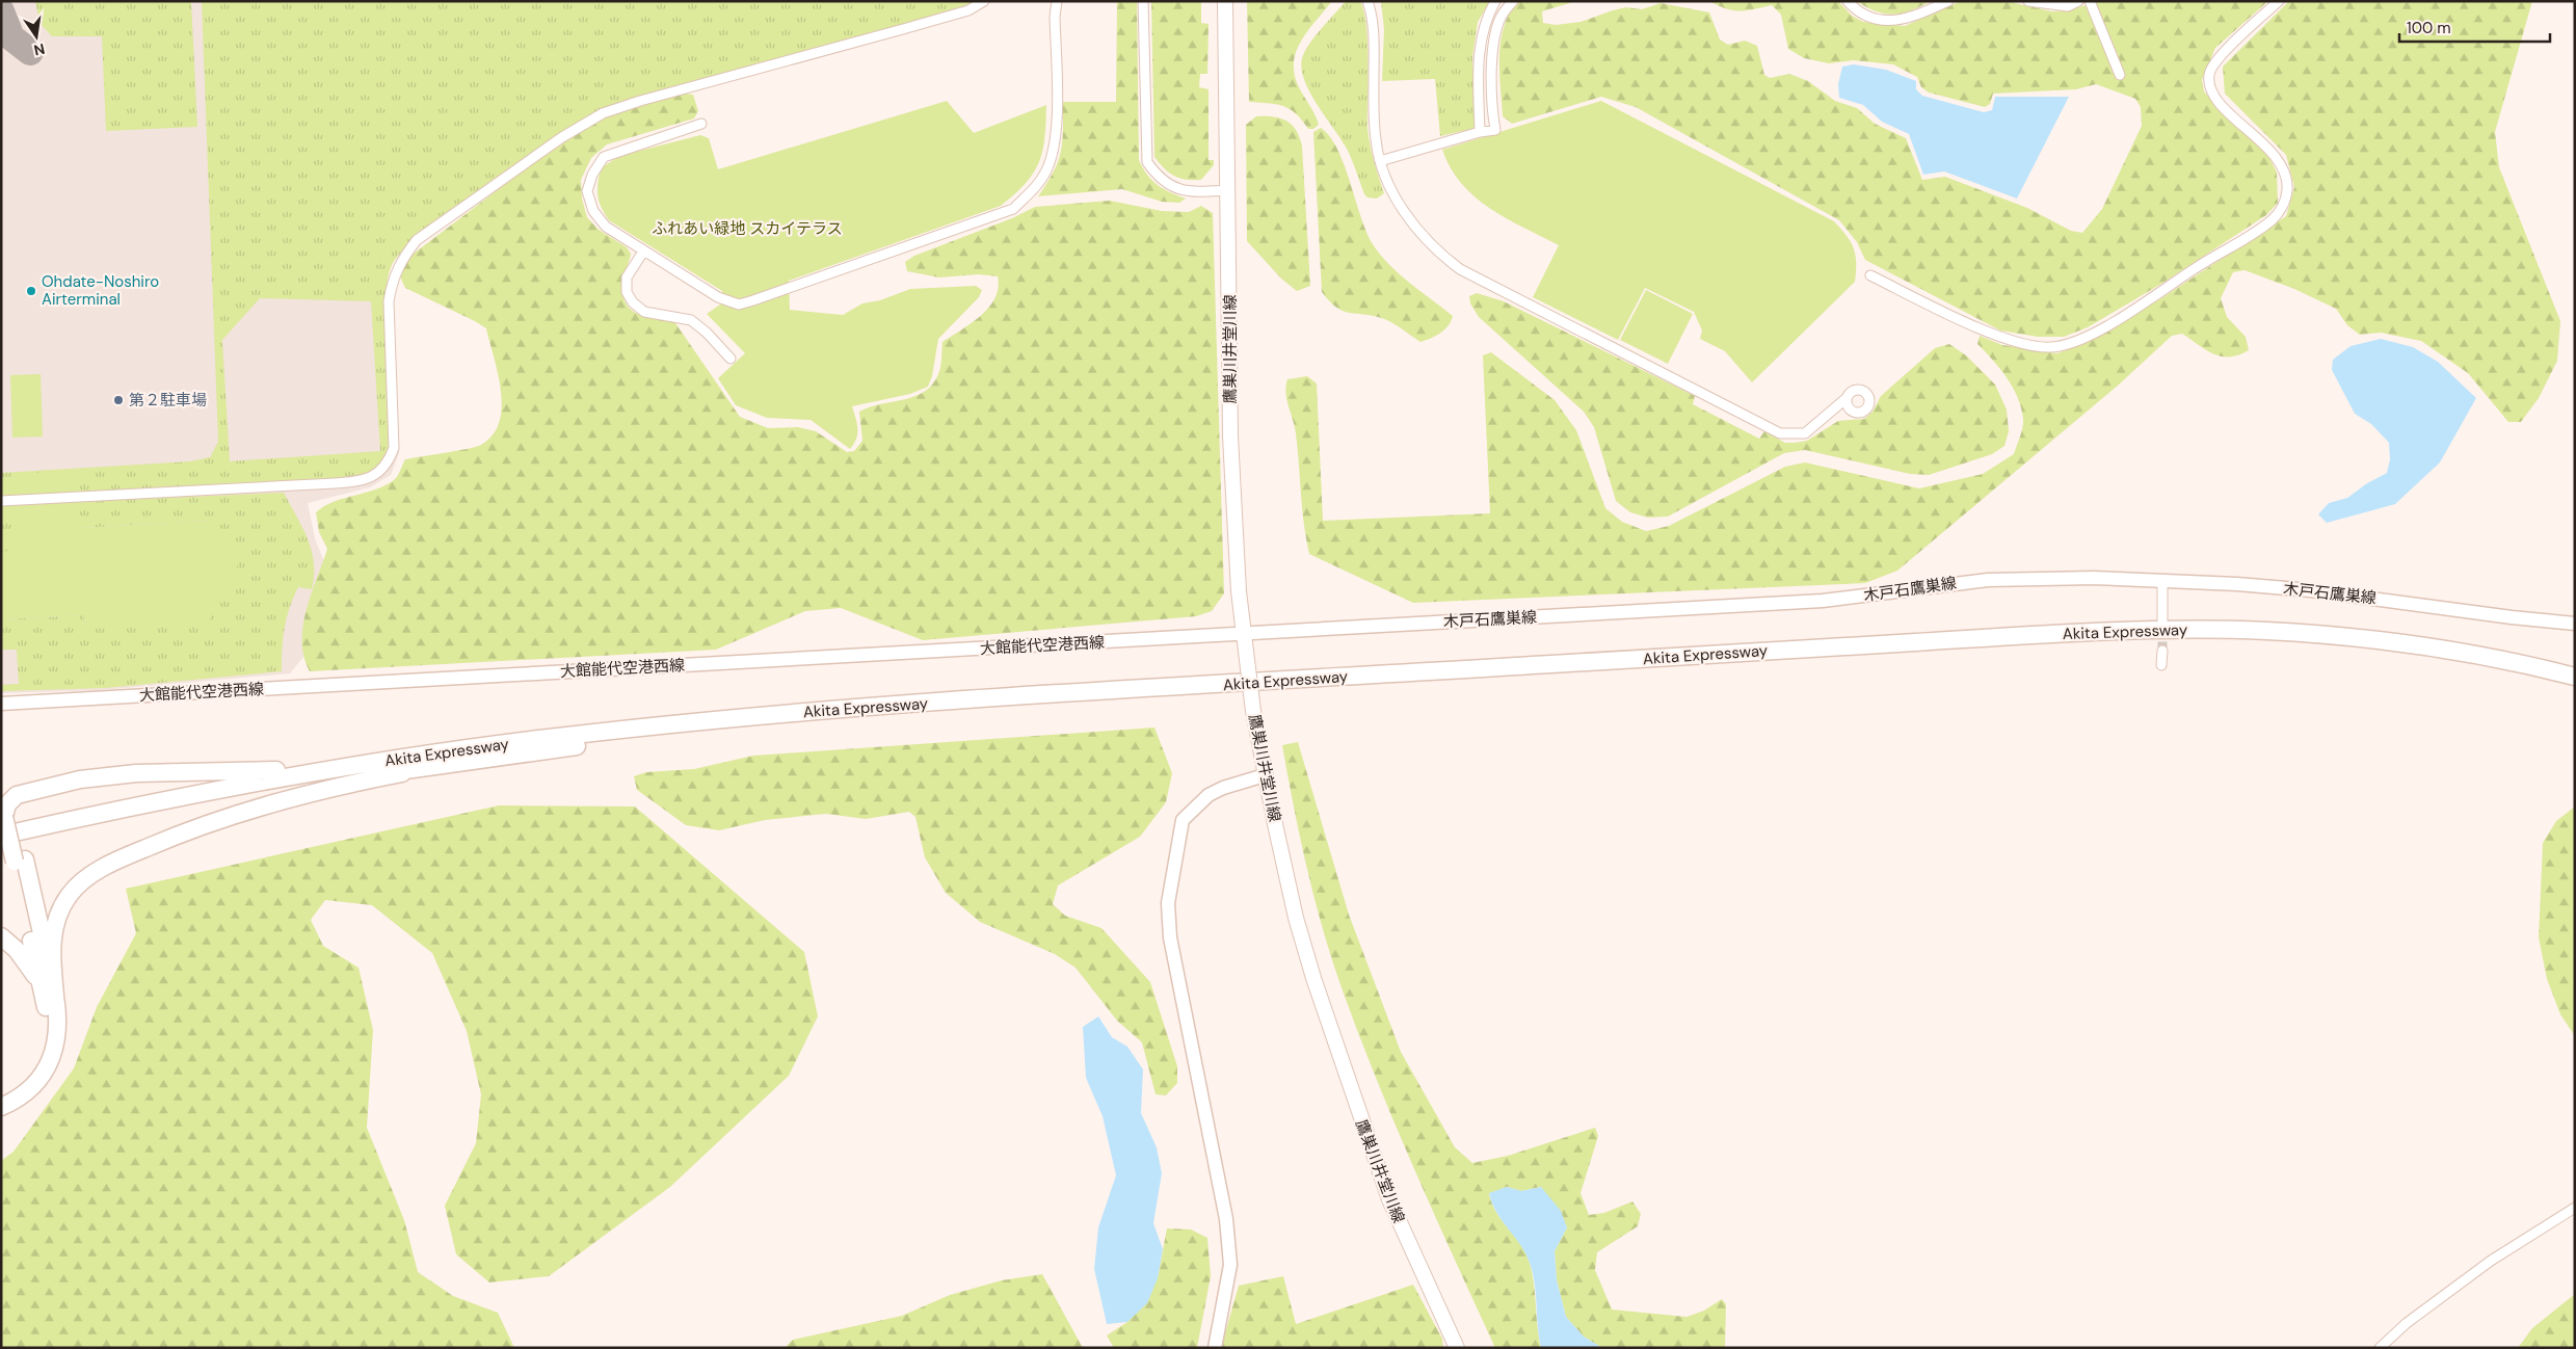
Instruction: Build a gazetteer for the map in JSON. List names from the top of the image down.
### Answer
{
  "streets": {
    "highway": ["Akita Expressway"],
    "main road": ["鷹巣川井堂川線", "木戸石鷹巣線", "大館能代空港西線"]
  },
  "crossings": [
    ["鷹巣川井堂川線", "木戸石鷹巣線"],
    ["鷹巣川井堂川線", "大館能代空港西線"],
    ["木戸石鷹巣線", "大館能代空港西線"]
  ],
  "parks": ["ふれあい緑地 スカイテラス"],
  "places": ["Ohdate-Noshiro Airterminal", "第２駐車場"],
  "scale_bar": "100 m",
  "north": "bottom"
}
